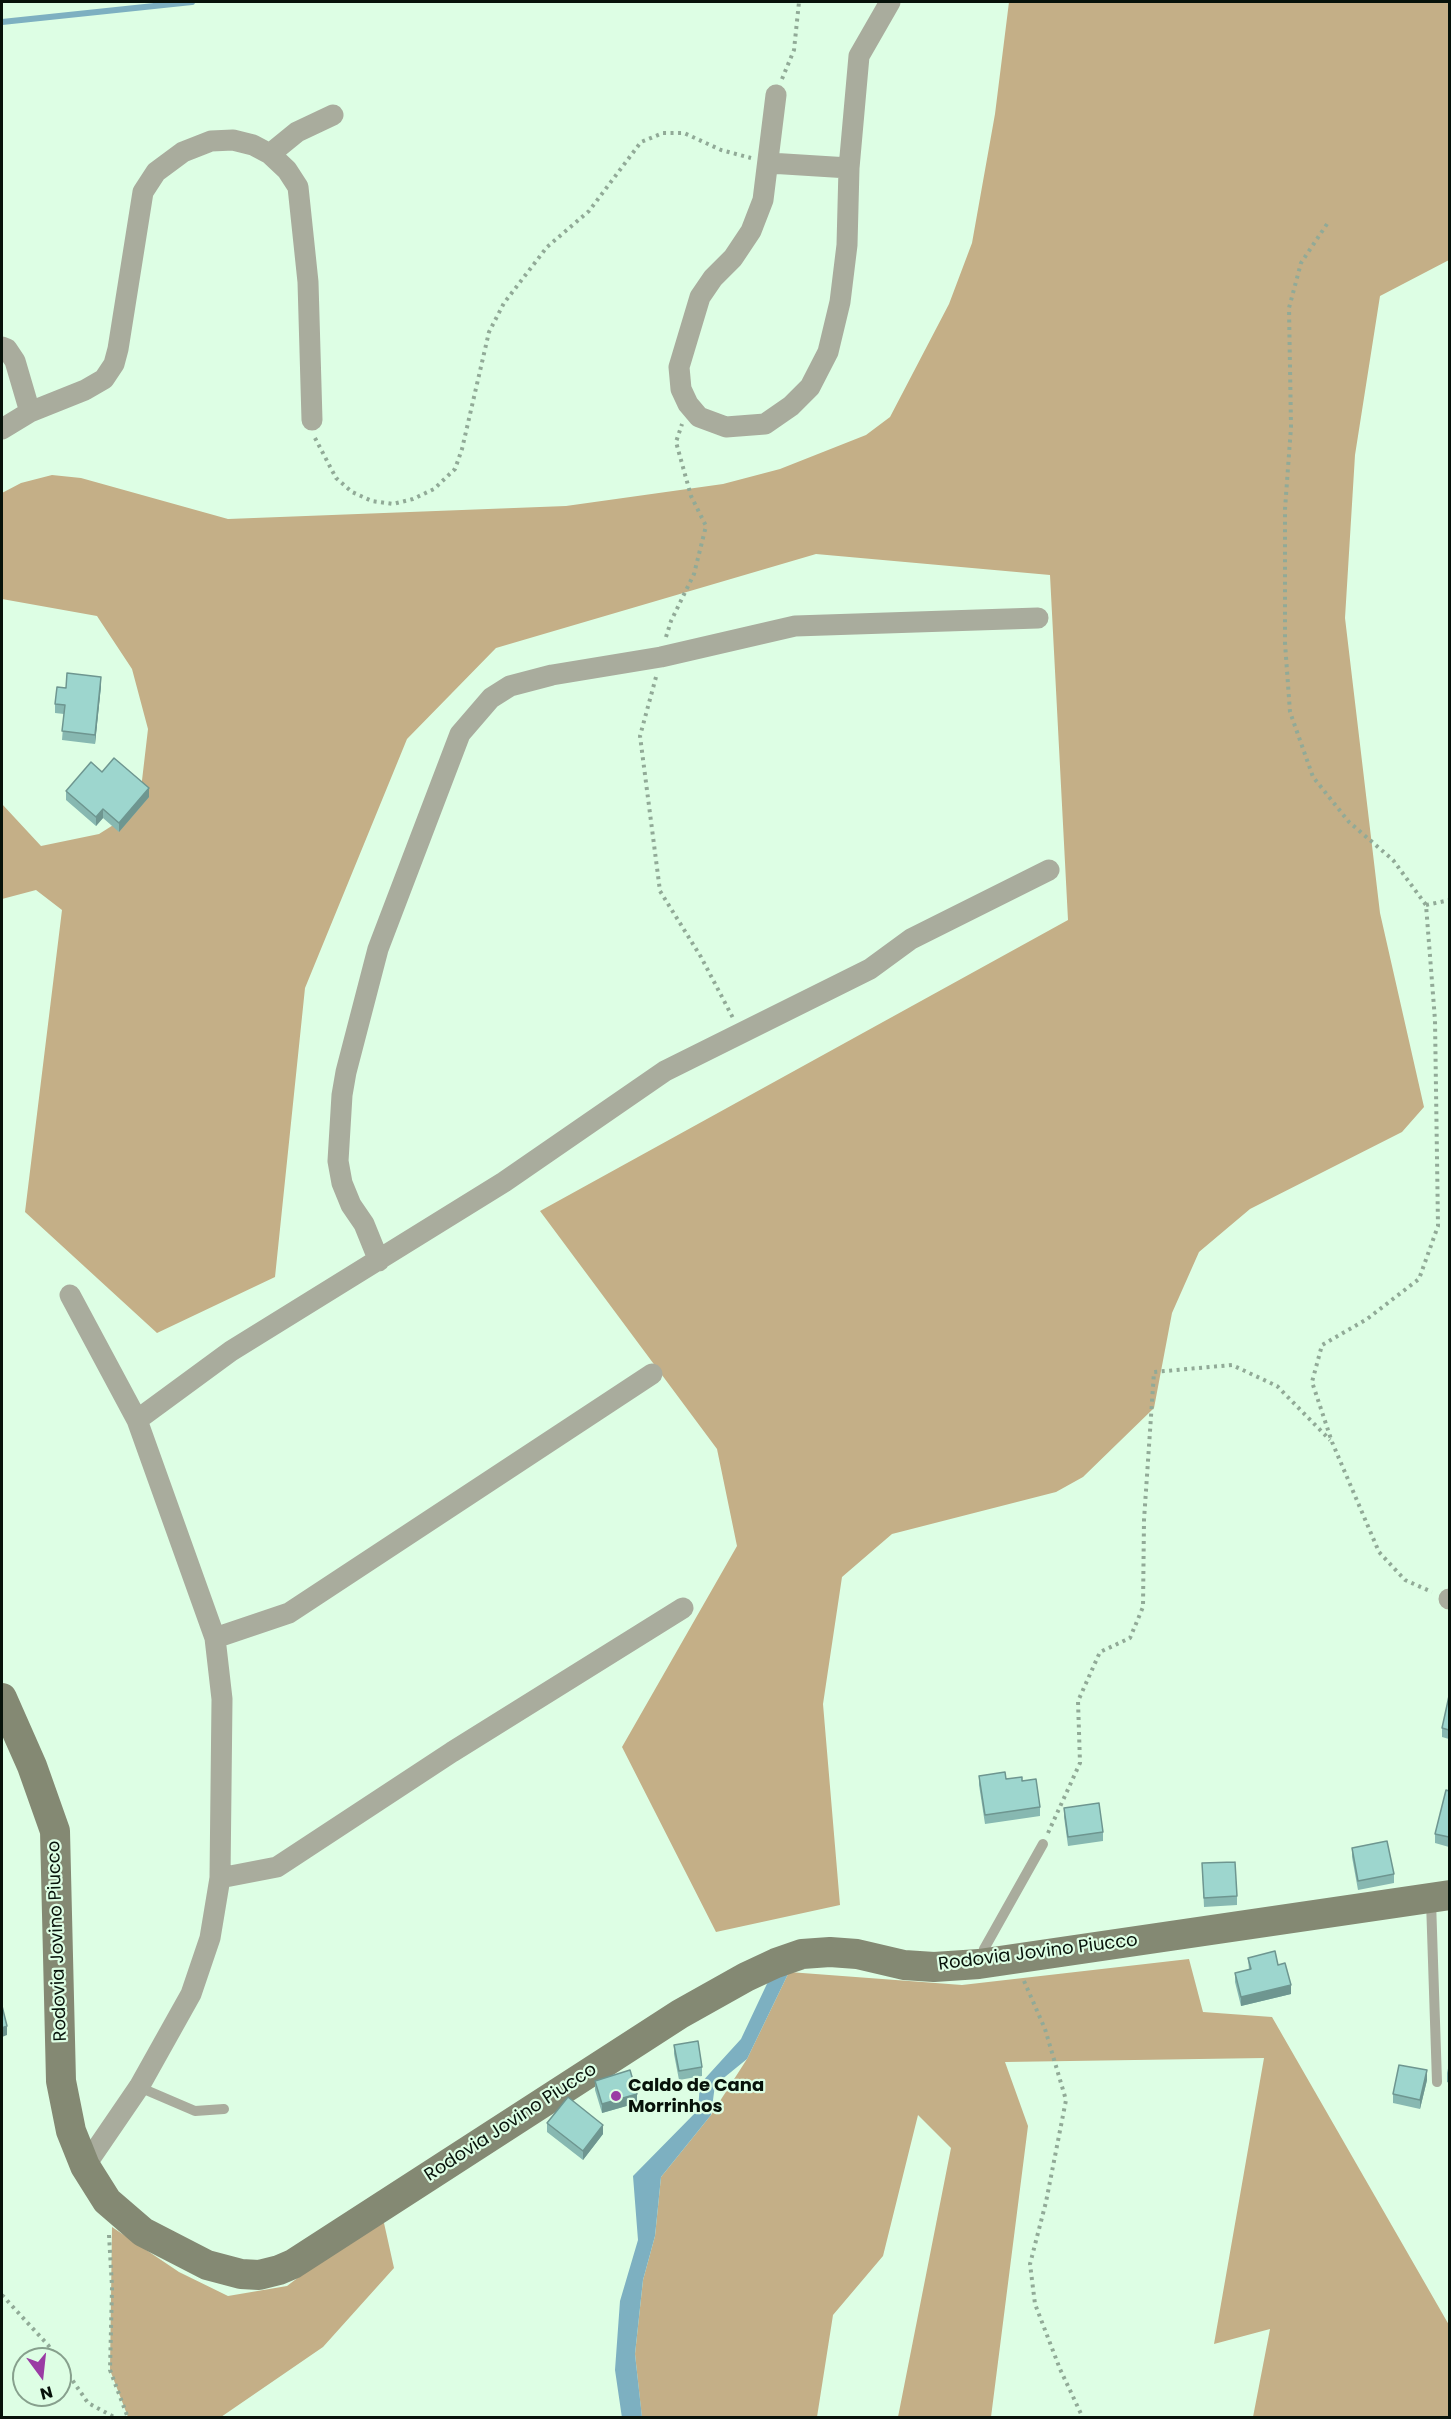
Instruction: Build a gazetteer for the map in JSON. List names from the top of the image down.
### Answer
{
  "streets": {
    "main road": ["Rodovia Jovino Piucco"]
  },
  "places": ["Caldo de Cana Morrinhos"],
  "north": "bottom"
}
